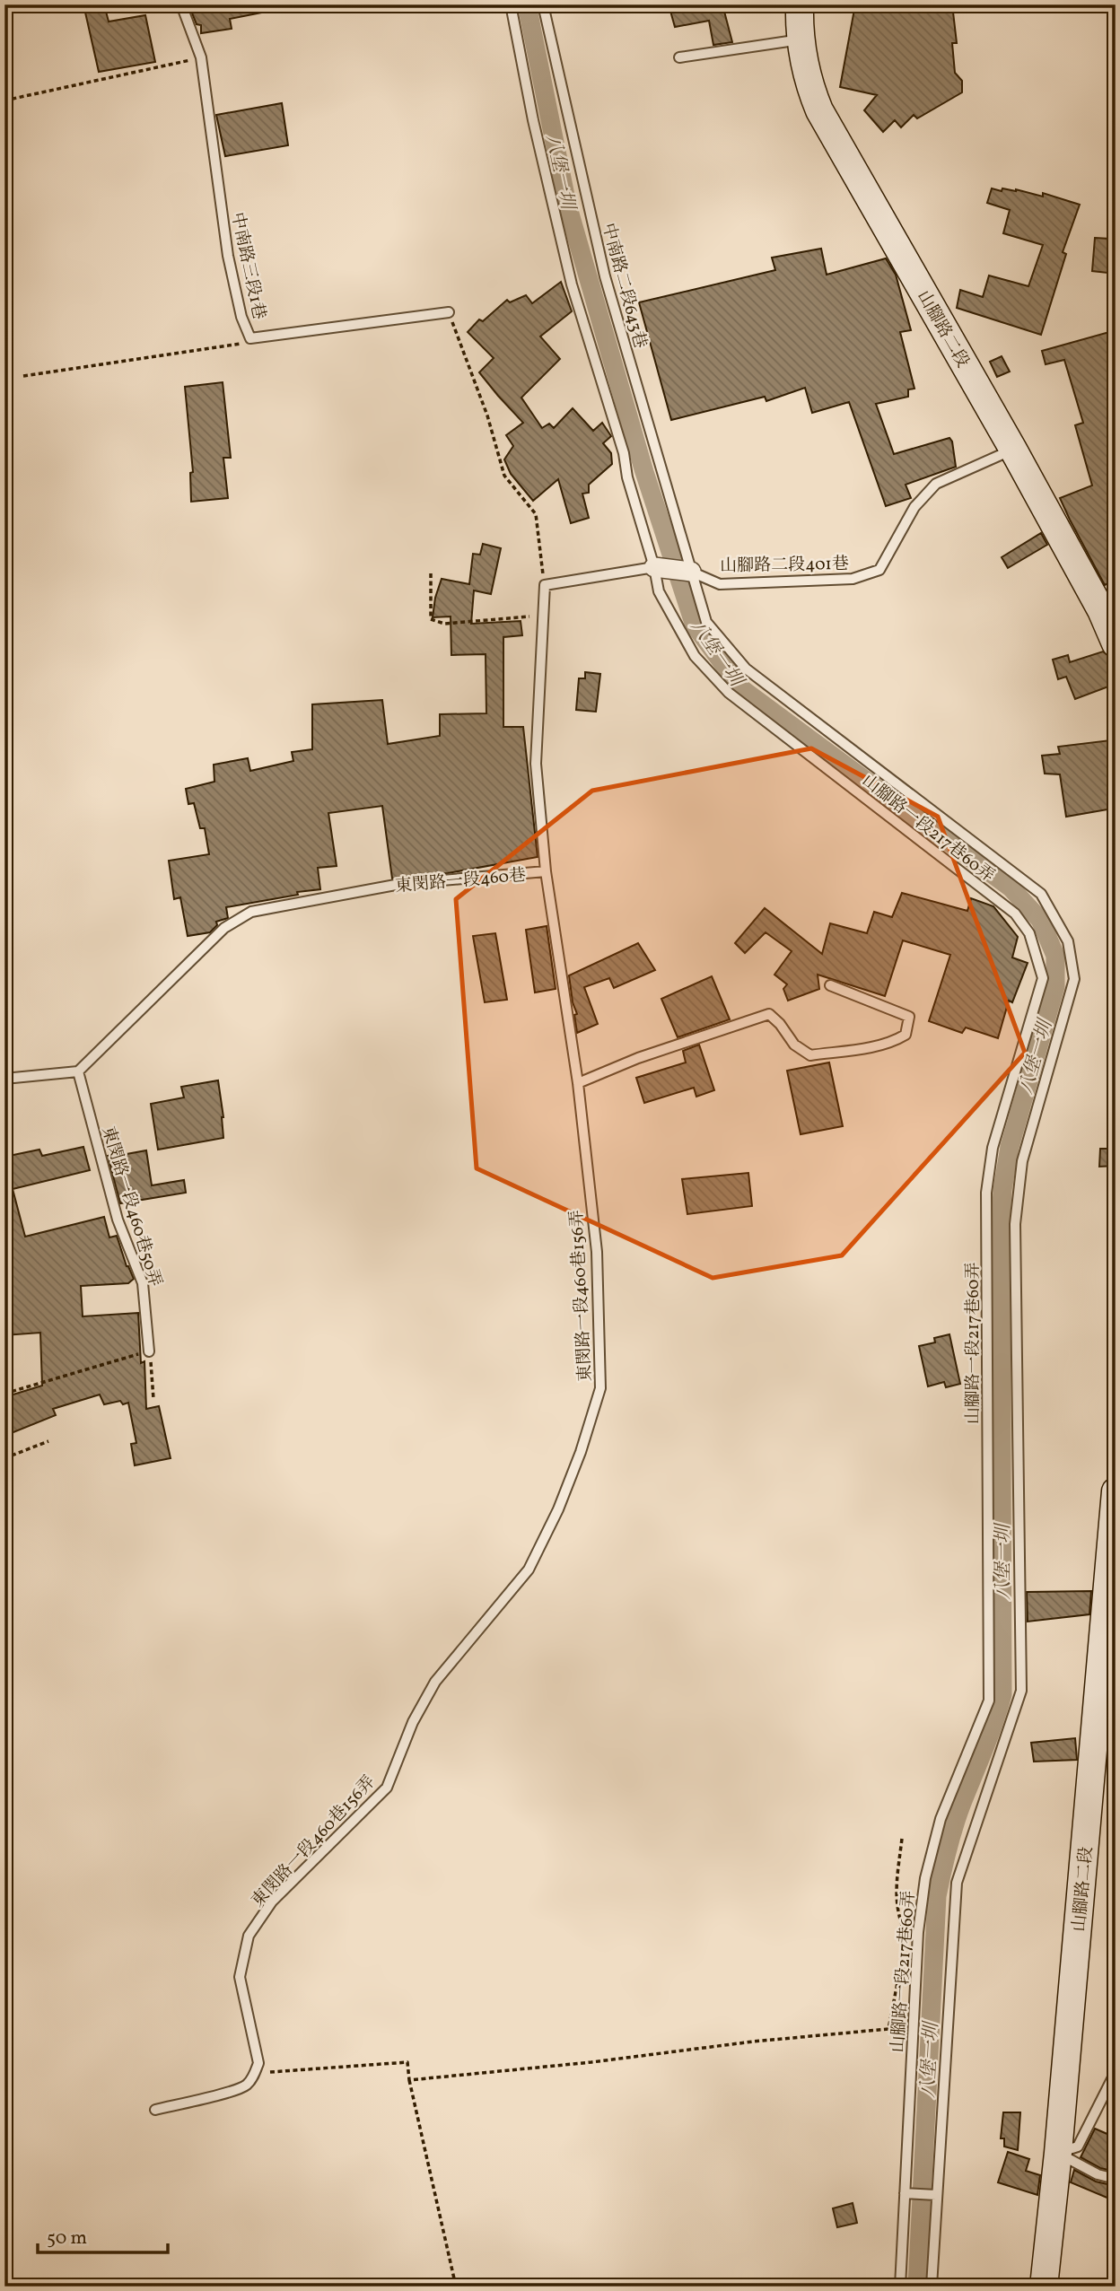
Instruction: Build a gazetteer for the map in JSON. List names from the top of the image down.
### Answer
{
  "streets": {
    "main road": ["山腳路二段"],
    "lane": [
      "中南路三段1巷",
      "中南路二段643巷",
      "山腳路二段401巷",
      "山腳路一段217巷60弄",
      "東閔路一段460巷",
      "東閔路一段460巷50弄",
      "東閔路一段460巷156弄"
    ]
  },
  "crossings": [
    ["中南路二段643巷", "山腳路二段401巷"],
    ["山腳路二段", "山腳路二段401巷"],
    ["東閔路一段460巷", "東閔路一段460巷50弄"],
    ["東閔路一段460巷", "東閔路一段460巷156弄"]
  ],
  "water": ["八堡一圳"],
  "scale_bar": "50 m"
}
